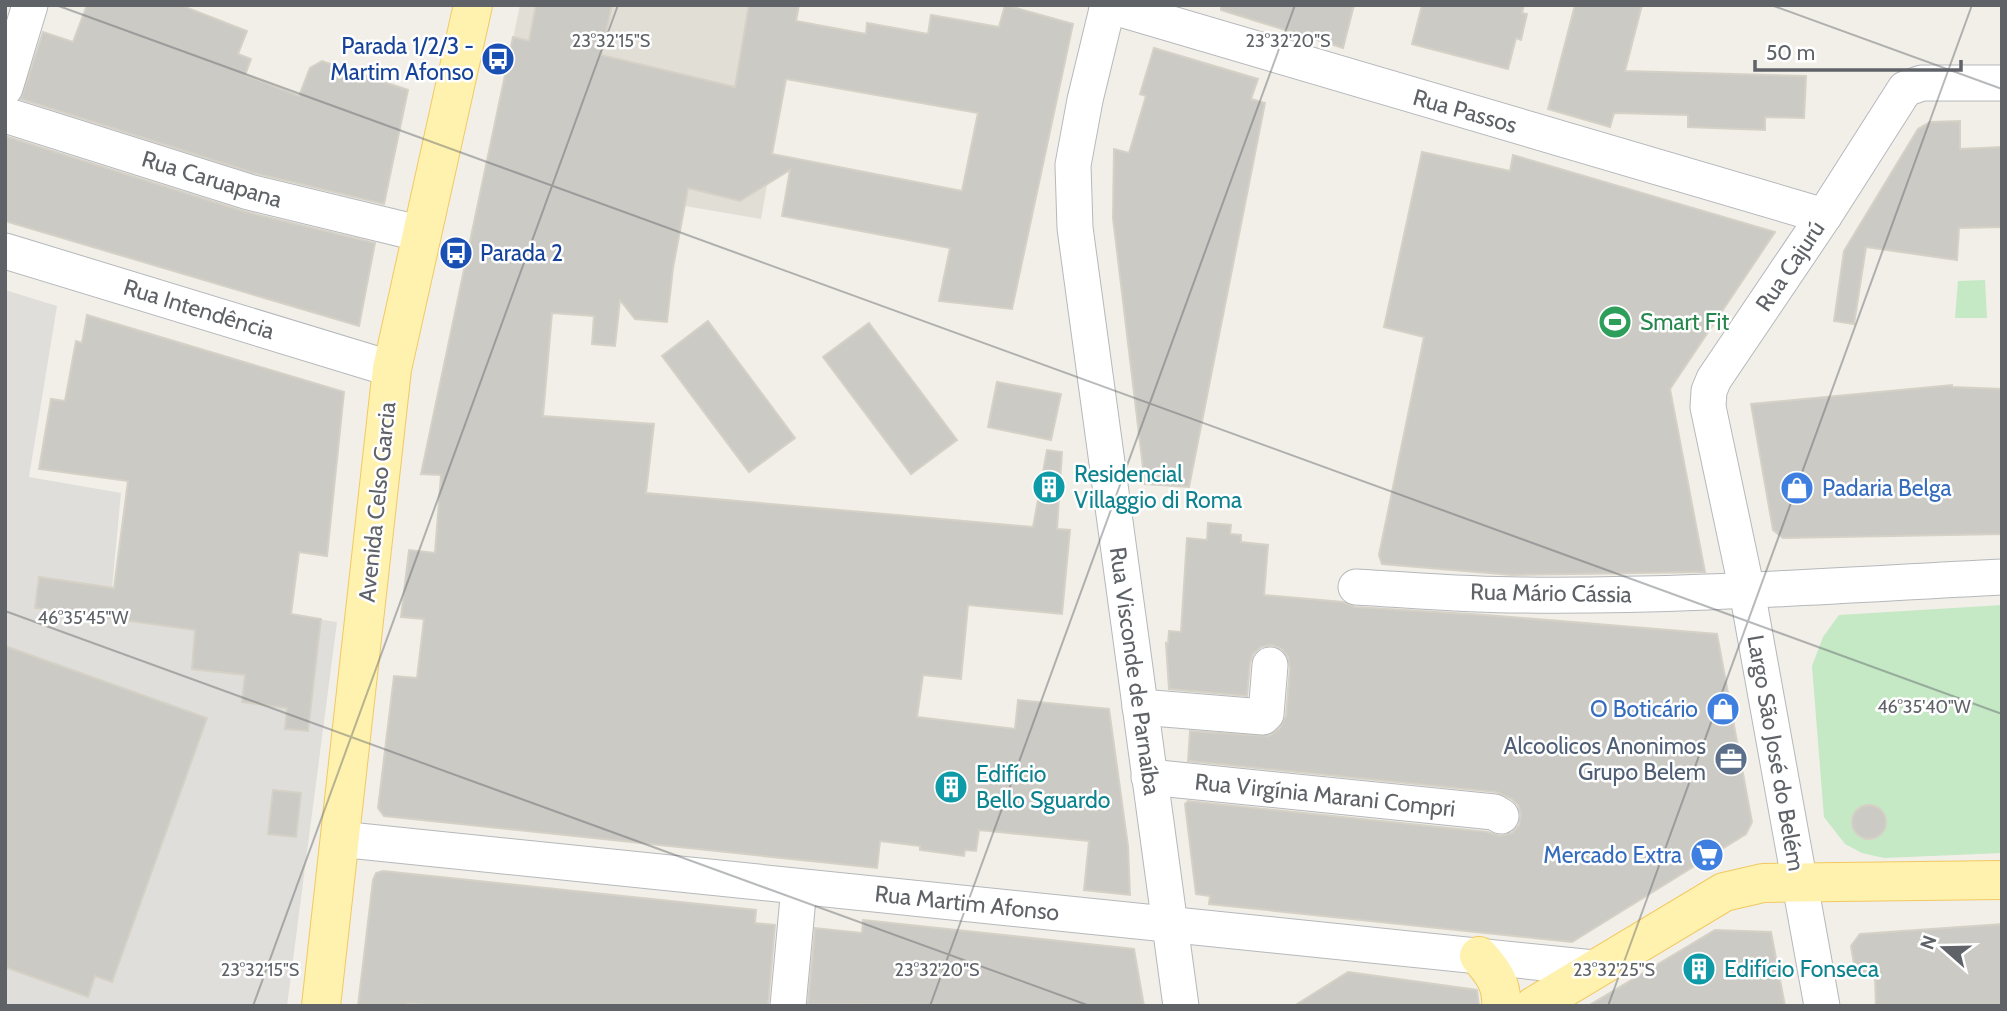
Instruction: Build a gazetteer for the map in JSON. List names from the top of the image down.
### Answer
{
  "streets": {
    "main road": ["Avenida Celso Garcia", "Largo São José do Belém"],
    "street": [
      "Rua Passos",
      "Rua Caruapana",
      "Rua Cajurú",
      "Rua Intendência",
      "Rua Mário Cássia",
      "Rua Visconde de Parnaíba",
      "Rua Virgínia Marani Compri",
      "Rua Martim Afonso"
    ]
  },
  "crossings": [
    ["Rua Passos", "Rua Cajurú"],
    ["Rua Passos", "Rua Visconde de Parnaíba"],
    ["Rua Caruapana", "Avenida Celso Garcia"],
    ["Rua Cajurú", "Largo São José do Belém"],
    ["Rua Intendência", "Avenida Celso Garcia"],
    ["Avenida Celso Garcia", "Rua Martim Afonso"],
    ["Rua Mário Cássia", "Largo São José do Belém"],
    ["Rua Visconde de Parnaíba", "Rua Virgínia Marani Compri"],
    ["Rua Visconde de Parnaíba", "Rua Martim Afonso"]
  ],
  "places": {
    "bus stop": ["Parada 1/2/3 - Martim Afonso", "Parada 2"],
    "sports": ["Smart Fit"],
    "building": ["Residencial Villaggio di Roma", "Edifício Bello Sguardo", "Edifício Fonseca"],
    "shop": ["Padaria Belga", "O Boticário"],
    "office": ["Alcoolicos Anonimos Grupo Belem"],
    "supermarket": ["Mercado Extra"]
  },
  "scale_bar": "50 m",
  "north": "left",
  "coordinates": [
    "23°32'15\"S",
    "23°32'20\"S",
    "46°35'45\"W",
    "46°35'40\"W",
    "23°32'25\"S"
  ]
}
